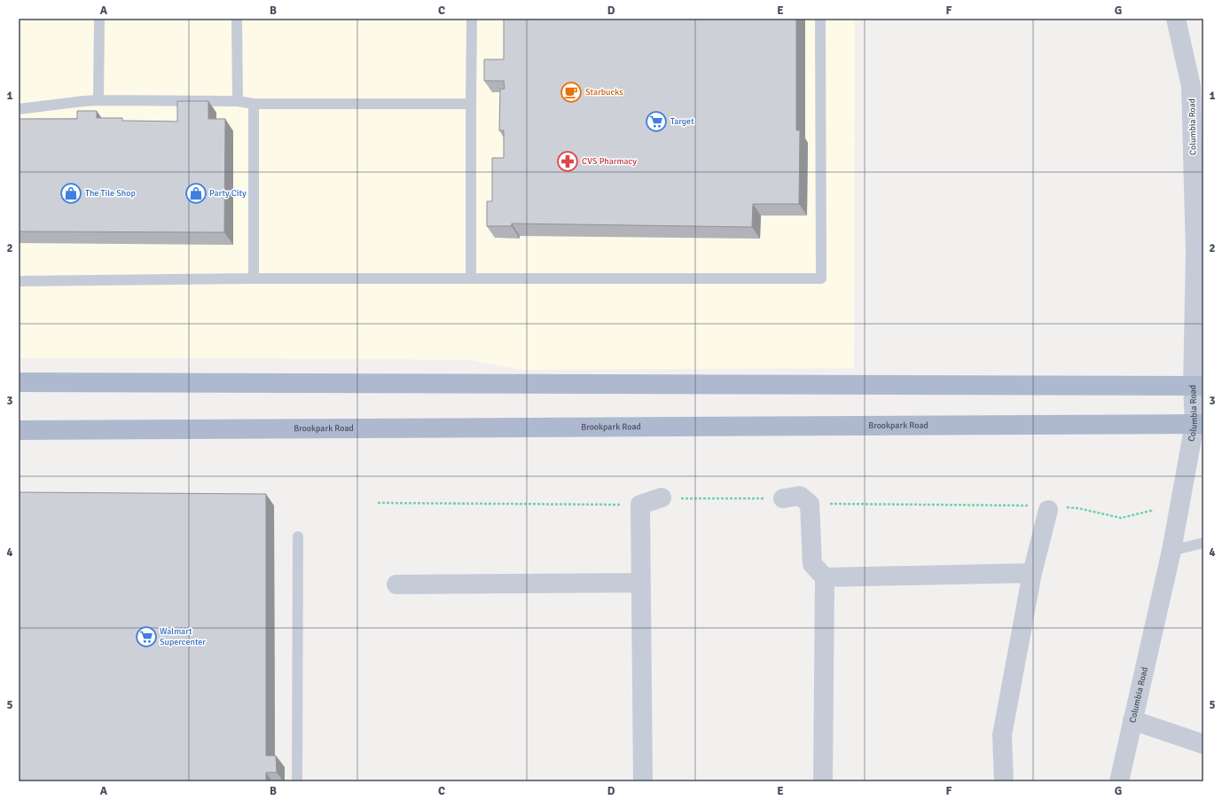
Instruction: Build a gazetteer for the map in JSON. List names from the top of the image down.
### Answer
{
  "streets": {
    "main road": ["Brookpark Road"],
    "street": ["Columbia Road"]
  },
  "crossings": [
    ["Columbia Road", "Brookpark Road"]
  ],
  "places": {
    "cafe": ["Starbucks"],
    "supermarket": ["Target", "Walmart Supercenter"],
    "pharmacy": ["CVS Pharmacy"],
    "shop": ["The Tile Shop", "Party City"]
  },
  "grid": {
    "columns": [
      "A",
      "B",
      "C",
      "D",
      "E",
      "F",
      "G"
    ],
    "rows": [
      "1",
      "2",
      "3",
      "4",
      "5"
    ]
  }
}
